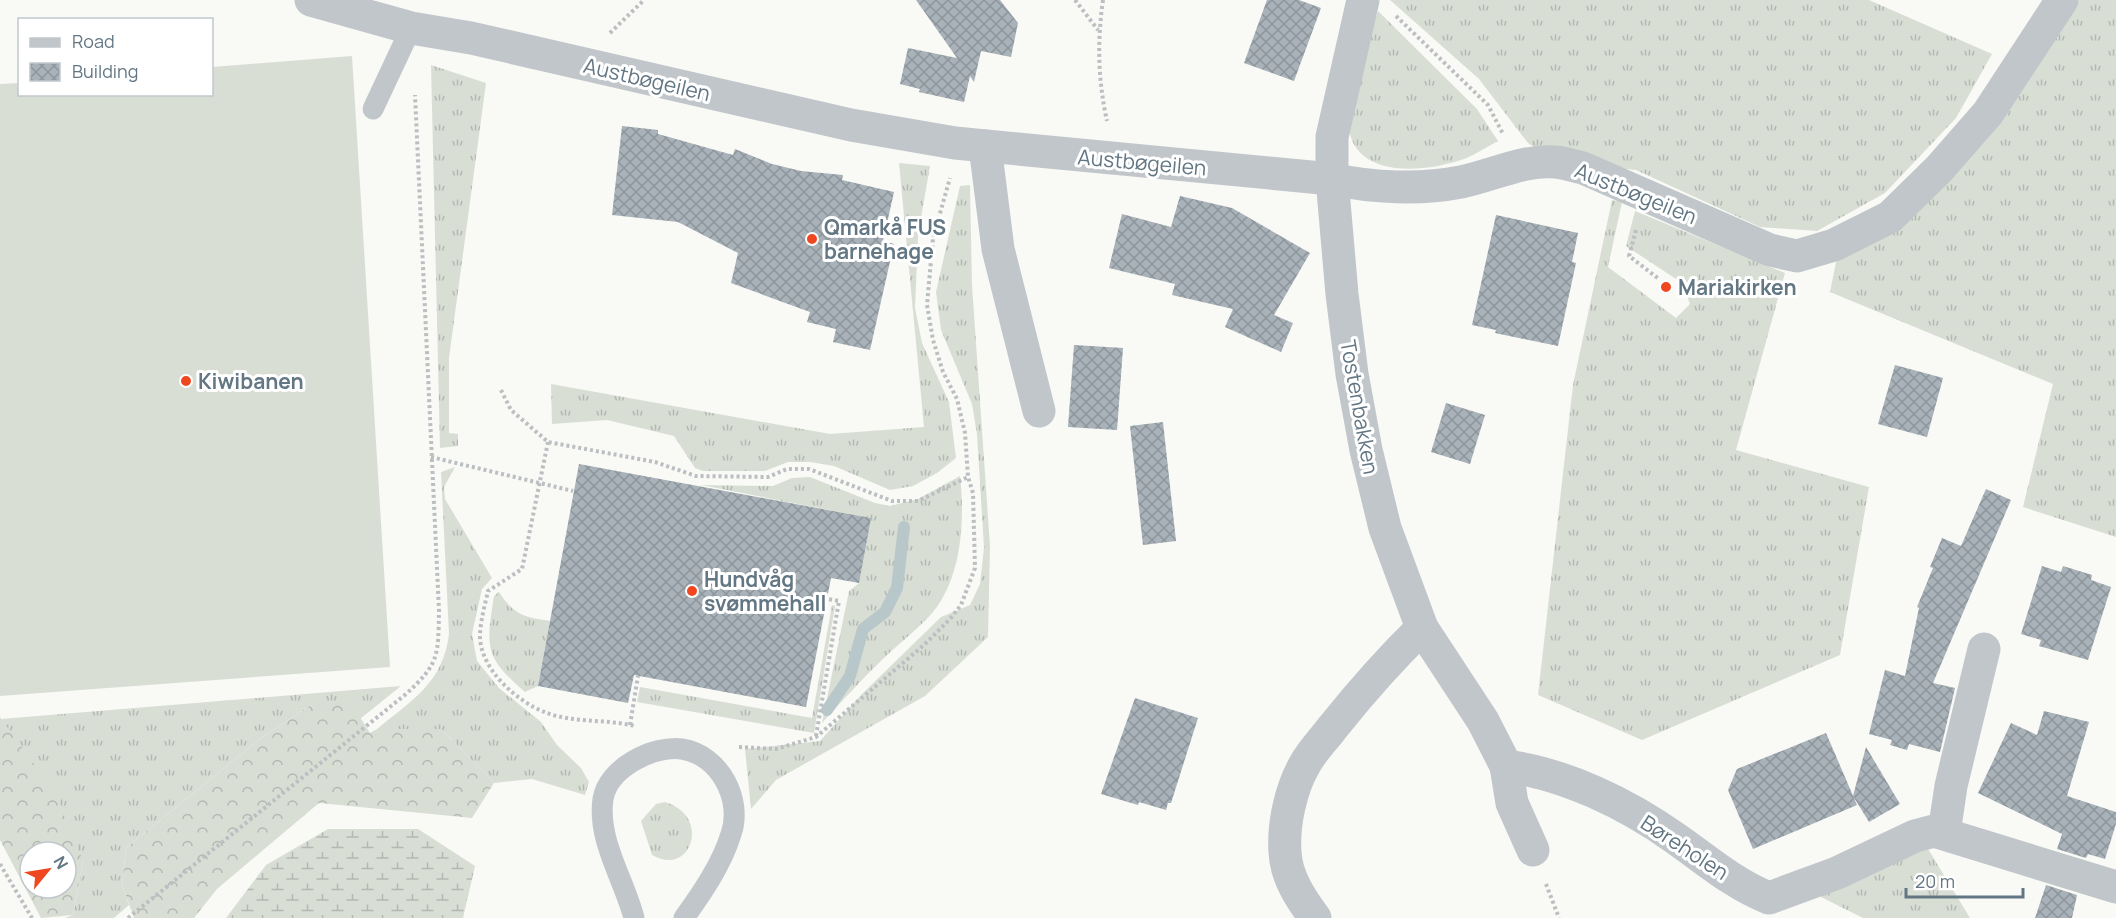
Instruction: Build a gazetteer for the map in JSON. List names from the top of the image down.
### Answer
{
  "streets": {
    "street": ["Austbøgeilen", "Tostenbakken", "Børeholen"]
  },
  "crossings": [
    ["Austbøgeilen", "Tostenbakken"],
    ["Tostenbakken", "Børeholen"]
  ],
  "places": [
    "Qmarkå FUS barnehage",
    "Mariakirken",
    "Kiwibanen",
    "Hundvåg svømmehall"
  ],
  "legend": ["Road", "Building"],
  "scale_bar": "20 m",
  "north": "top right"
}
